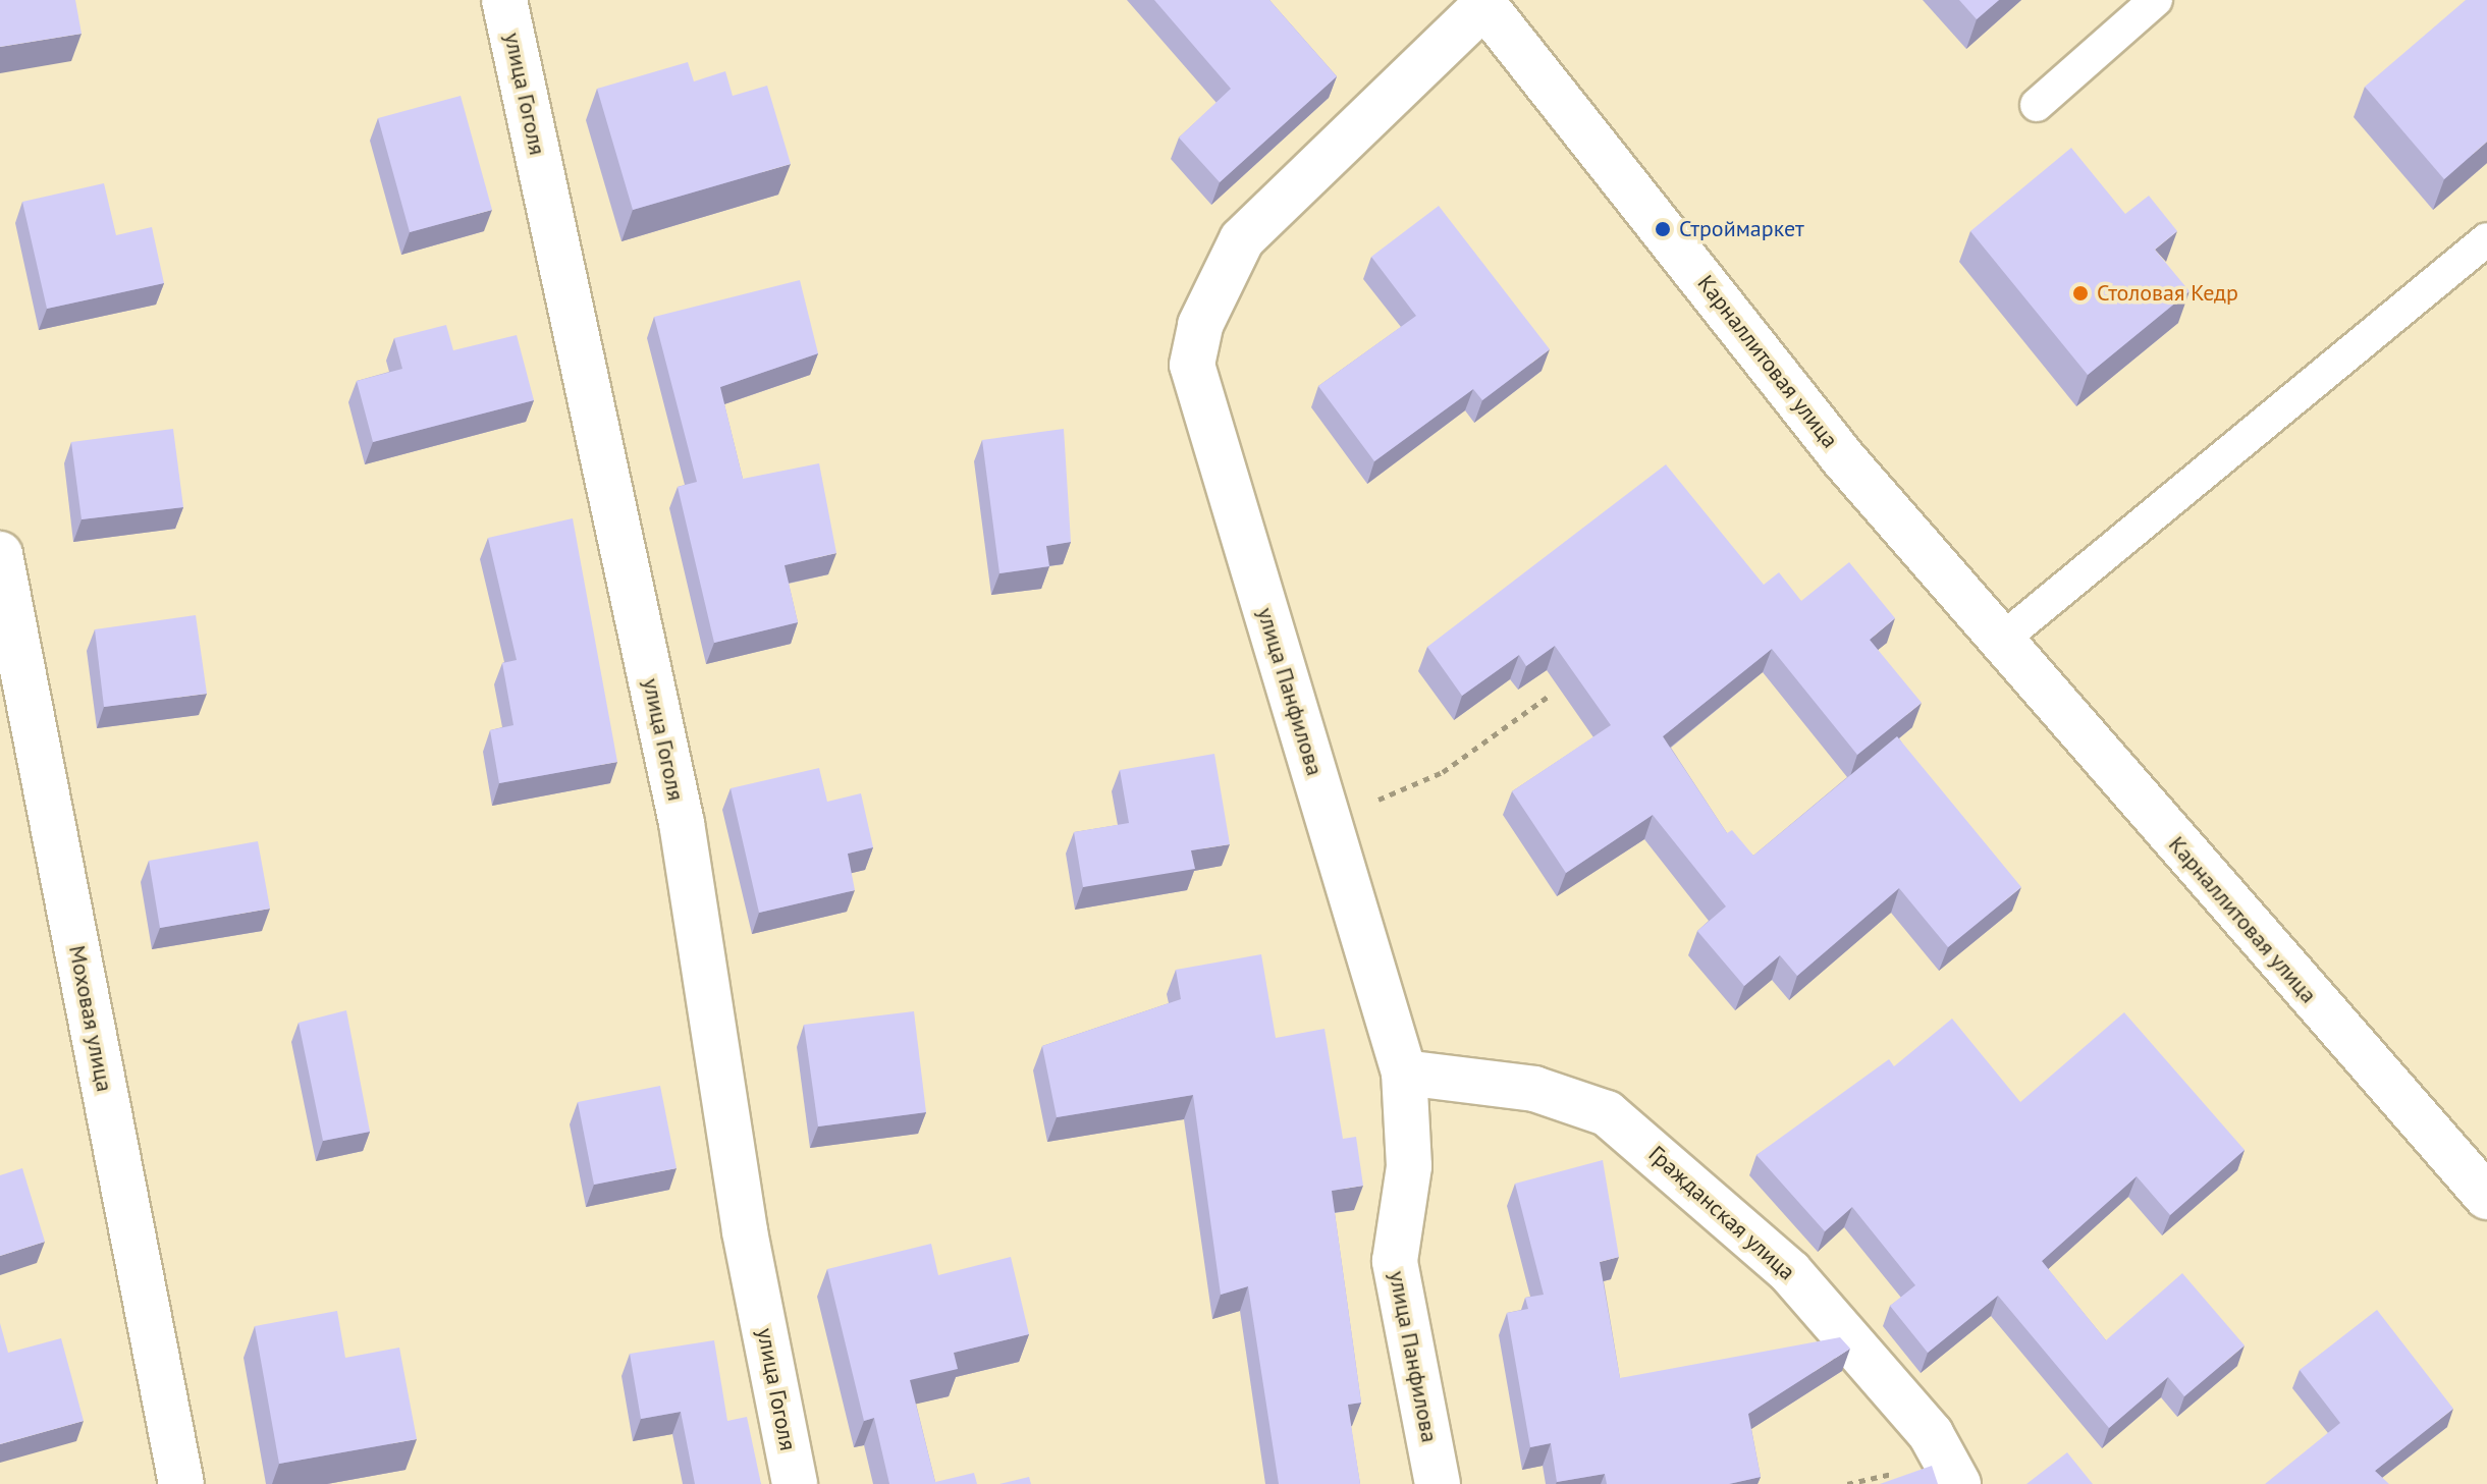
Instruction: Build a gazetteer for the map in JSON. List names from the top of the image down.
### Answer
{
  "streets": {
    "street": [
      "улица Гоголя",
      "Карналлитовая улица",
      "улица Панфилова",
      "Моховая улица",
      "Гражданская улица"
    ]
  },
  "crossings": [
    ["Карналлитовая улица", "улица Панфилова"],
    ["улица Панфилова", "Гражданская улица"]
  ],
  "places": ["Строймаркет", "Столовая Кедр"]
}
